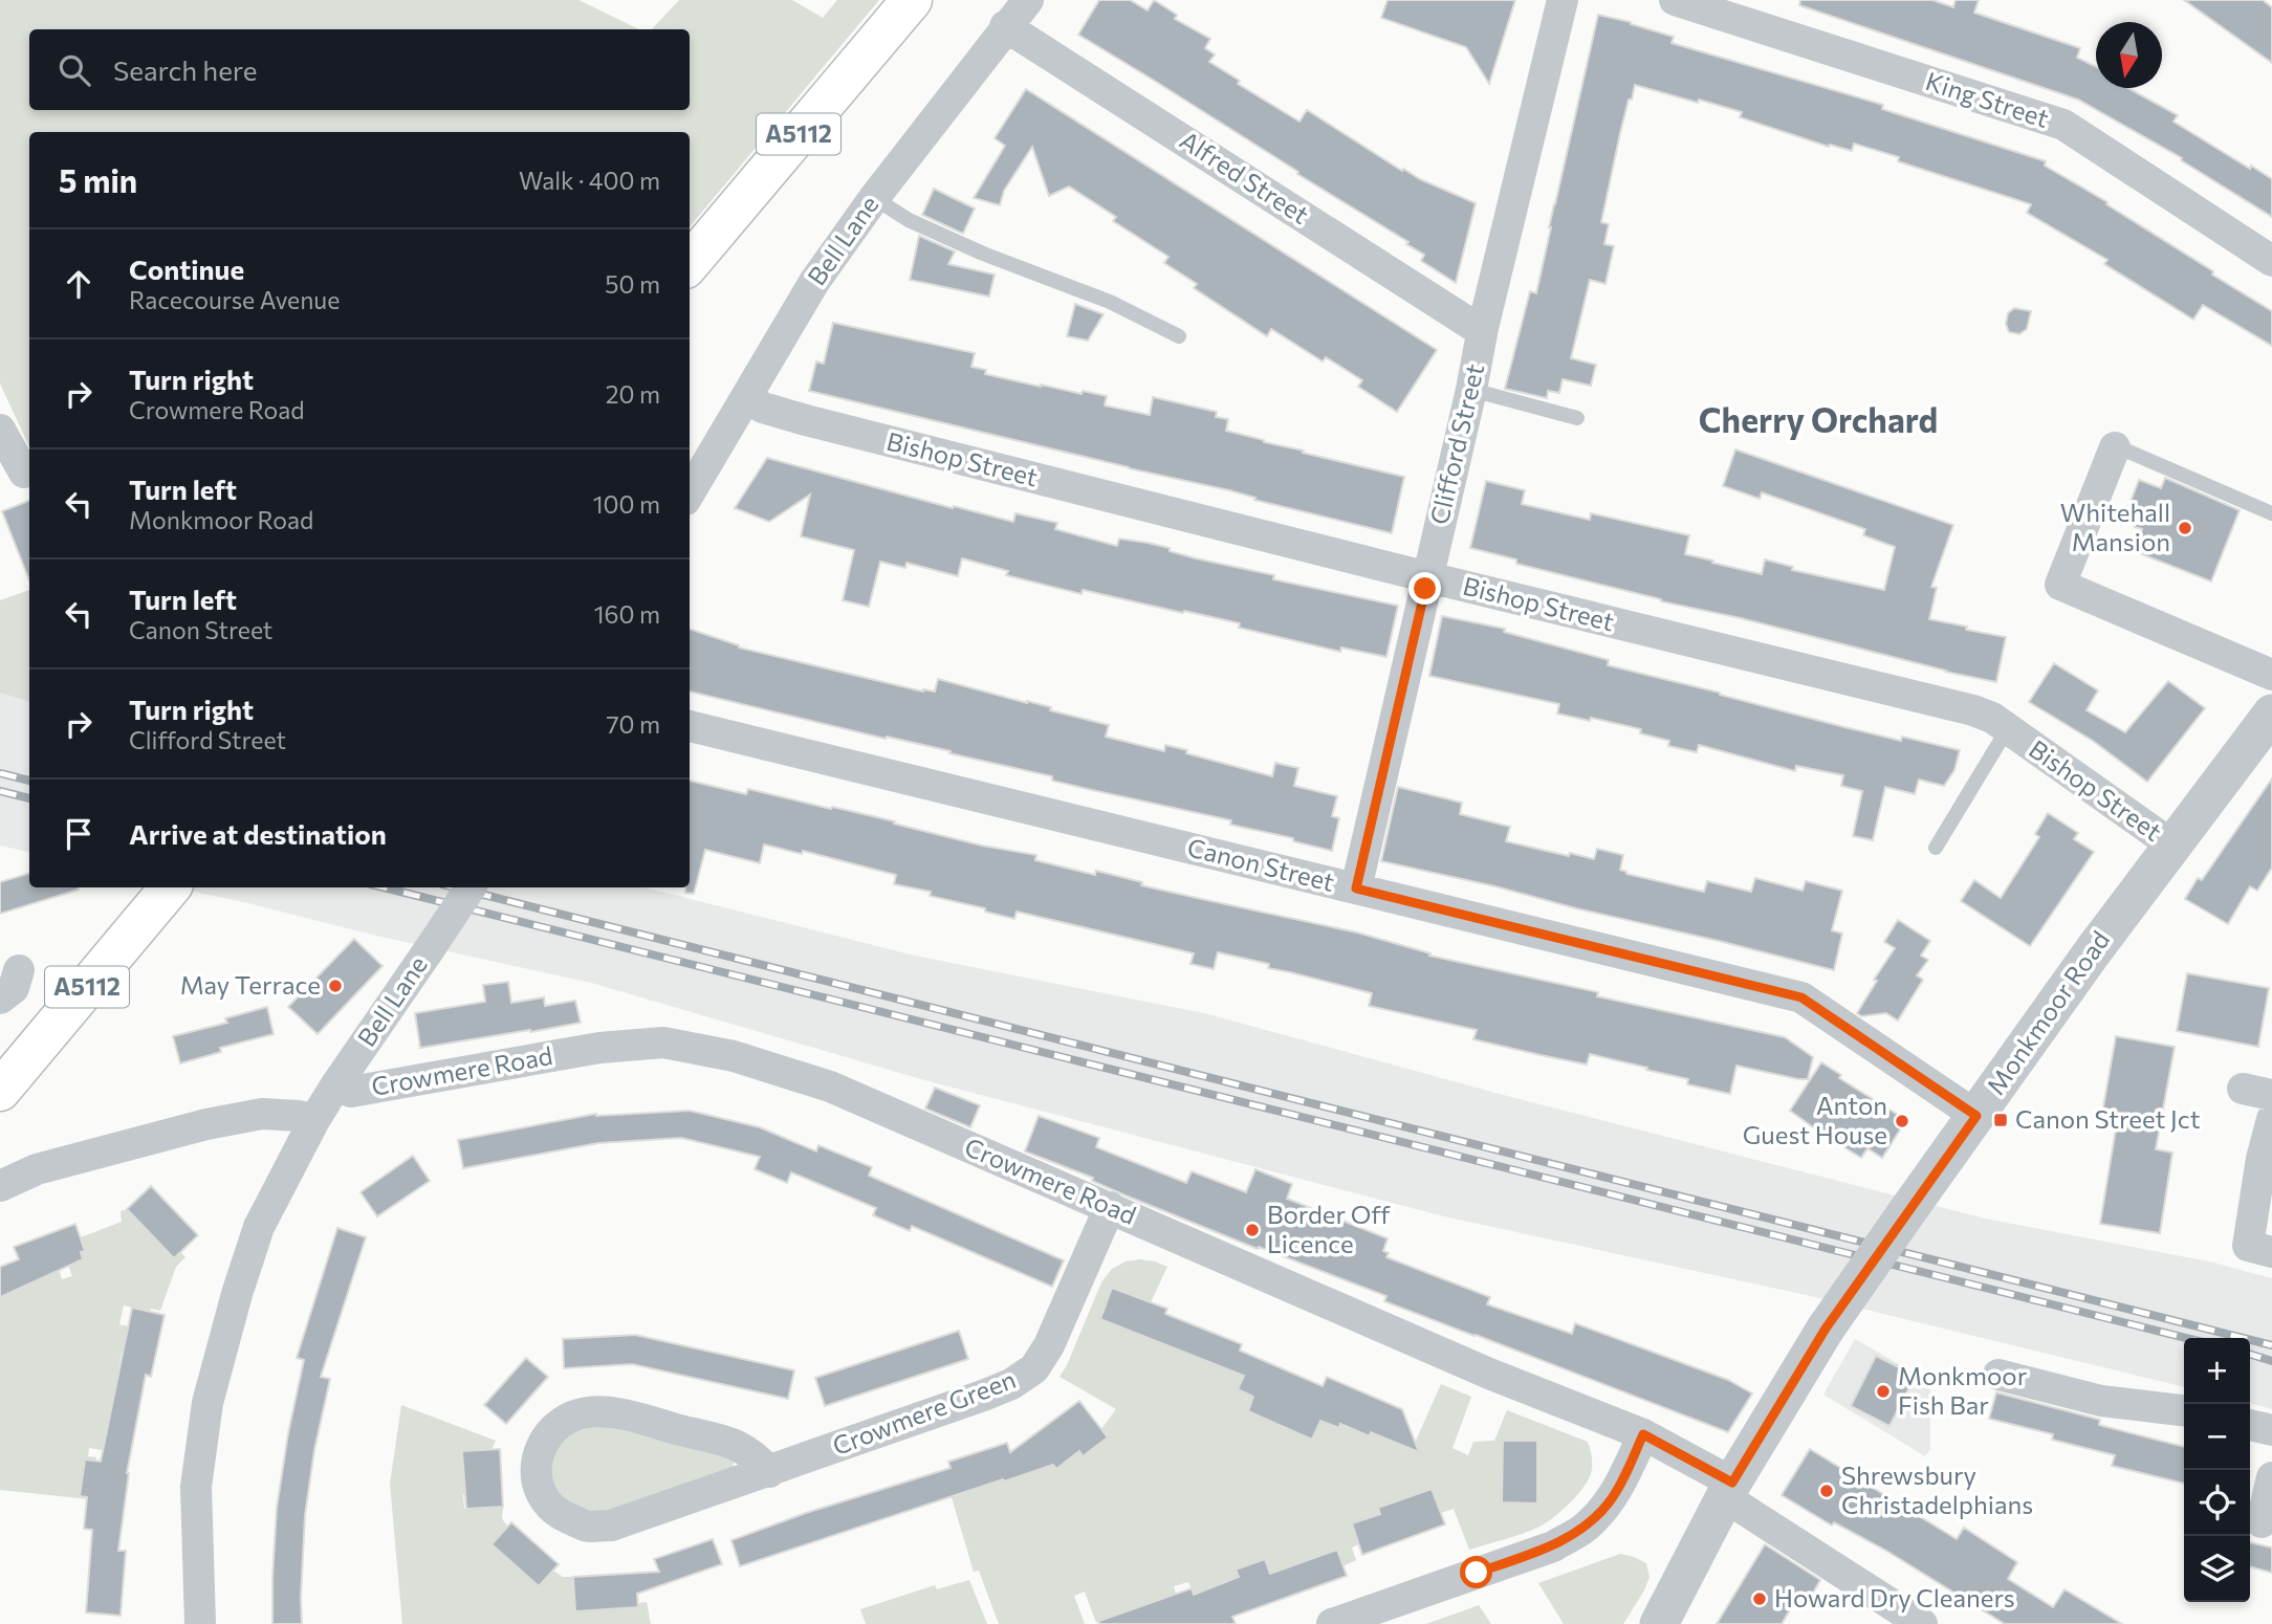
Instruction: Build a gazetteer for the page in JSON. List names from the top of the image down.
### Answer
{
  "streets": {
    "main road": ["A5112"],
    "street": [
      "King Street",
      "Alfred Street",
      "Bell Lane",
      "Clifford Street",
      "Bishop Street",
      "Canon Street",
      "Monkmoor Road",
      "Crowmere Road",
      "Crowmere Green"
    ]
  },
  "crossings": [
    ["Alfred Street", "Bell Lane"],
    ["Alfred Street", "Clifford Street"],
    ["Bell Lane", "Bishop Street"],
    ["Bell Lane", "Crowmere Road"],
    ["Clifford Street", "Bishop Street"],
    ["Clifford Street", "Canon Street"],
    ["Bishop Street", "Monkmoor Road"],
    ["Canon Street", "Monkmoor Road"],
    ["Monkmoor Road", "Crowmere Road"],
    ["Crowmere Road", "Crowmere Green"]
  ],
  "districts": ["Cherry Orchard"],
  "places": {
    "other": [
      "Whitehall Mansion",
      "May Terrace",
      "Anton Guest House",
      "Border Off Licence",
      "Monkmoor Fish Bar",
      "Shrewsbury Christadelphians",
      "Howard Dry Cleaners"
    ],
    "transit": ["Canon Street Jct"]
  },
  "north": "bottom",
  "page": {
    "search": "Search here",
    "heading": ["5 min", "Walk · 400 m"],
    "list": [
      ["Continue", "Racecourse Avenue", "50 m"],
      ["Turn right", "Crowmere Road", "20 m"],
      ["Turn left", "Monkmoor Road", "100 m"],
      ["Turn left", "Canon Street", "160 m"],
      ["Turn right", "Clifford Street", "70 m"],
      "Arrive at destination"
    ],
    "map_buttons": ["+", "−"]
  }
}
